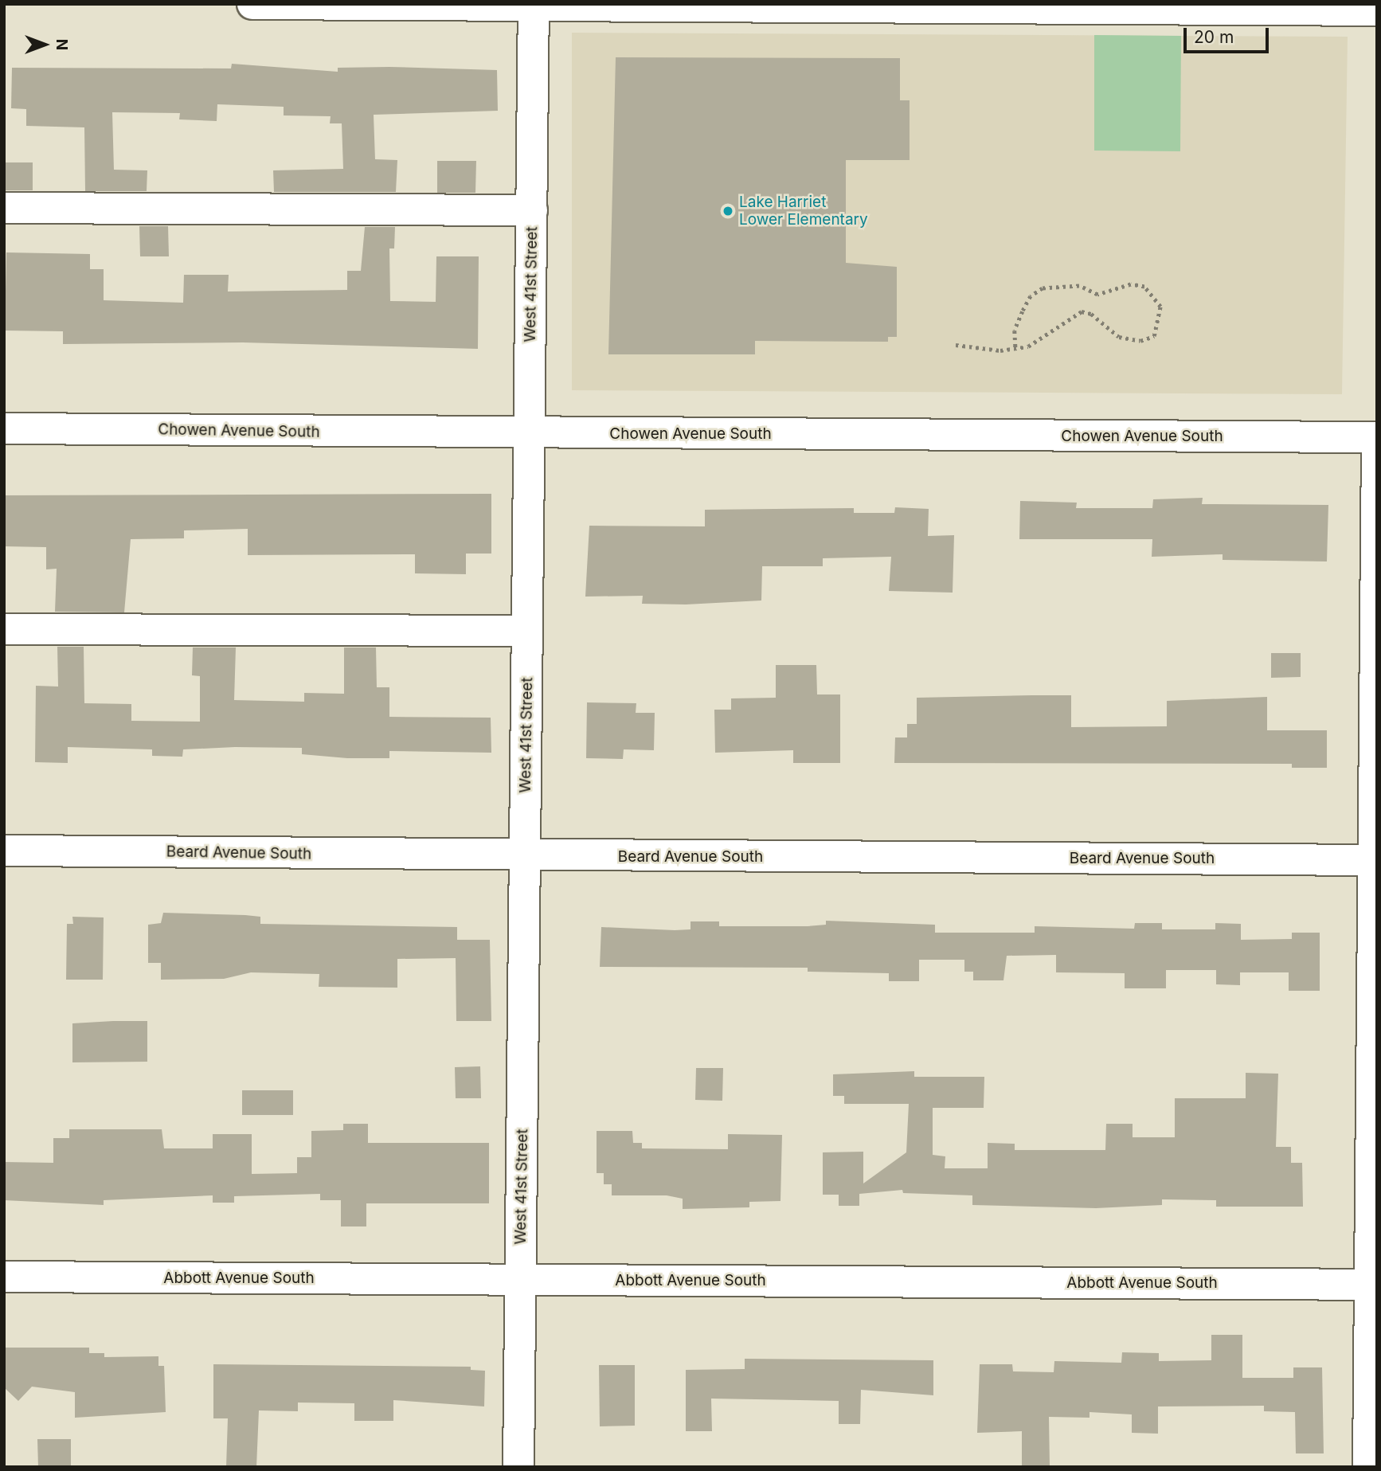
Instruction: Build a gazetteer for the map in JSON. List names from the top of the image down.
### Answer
{
  "streets": {
    "street": [
      "West 41st Street",
      "Chowen Avenue South",
      "Beard Avenue South",
      "Abbott Avenue South"
    ]
  },
  "crossings": [
    ["West 41st Street", "Chowen Avenue South"],
    ["West 41st Street", "Beard Avenue South"],
    ["West 41st Street", "Abbott Avenue South"]
  ],
  "places": ["Lake Harriet Lower Elementary"],
  "scale_bar": "20 m",
  "north": "right"
}
